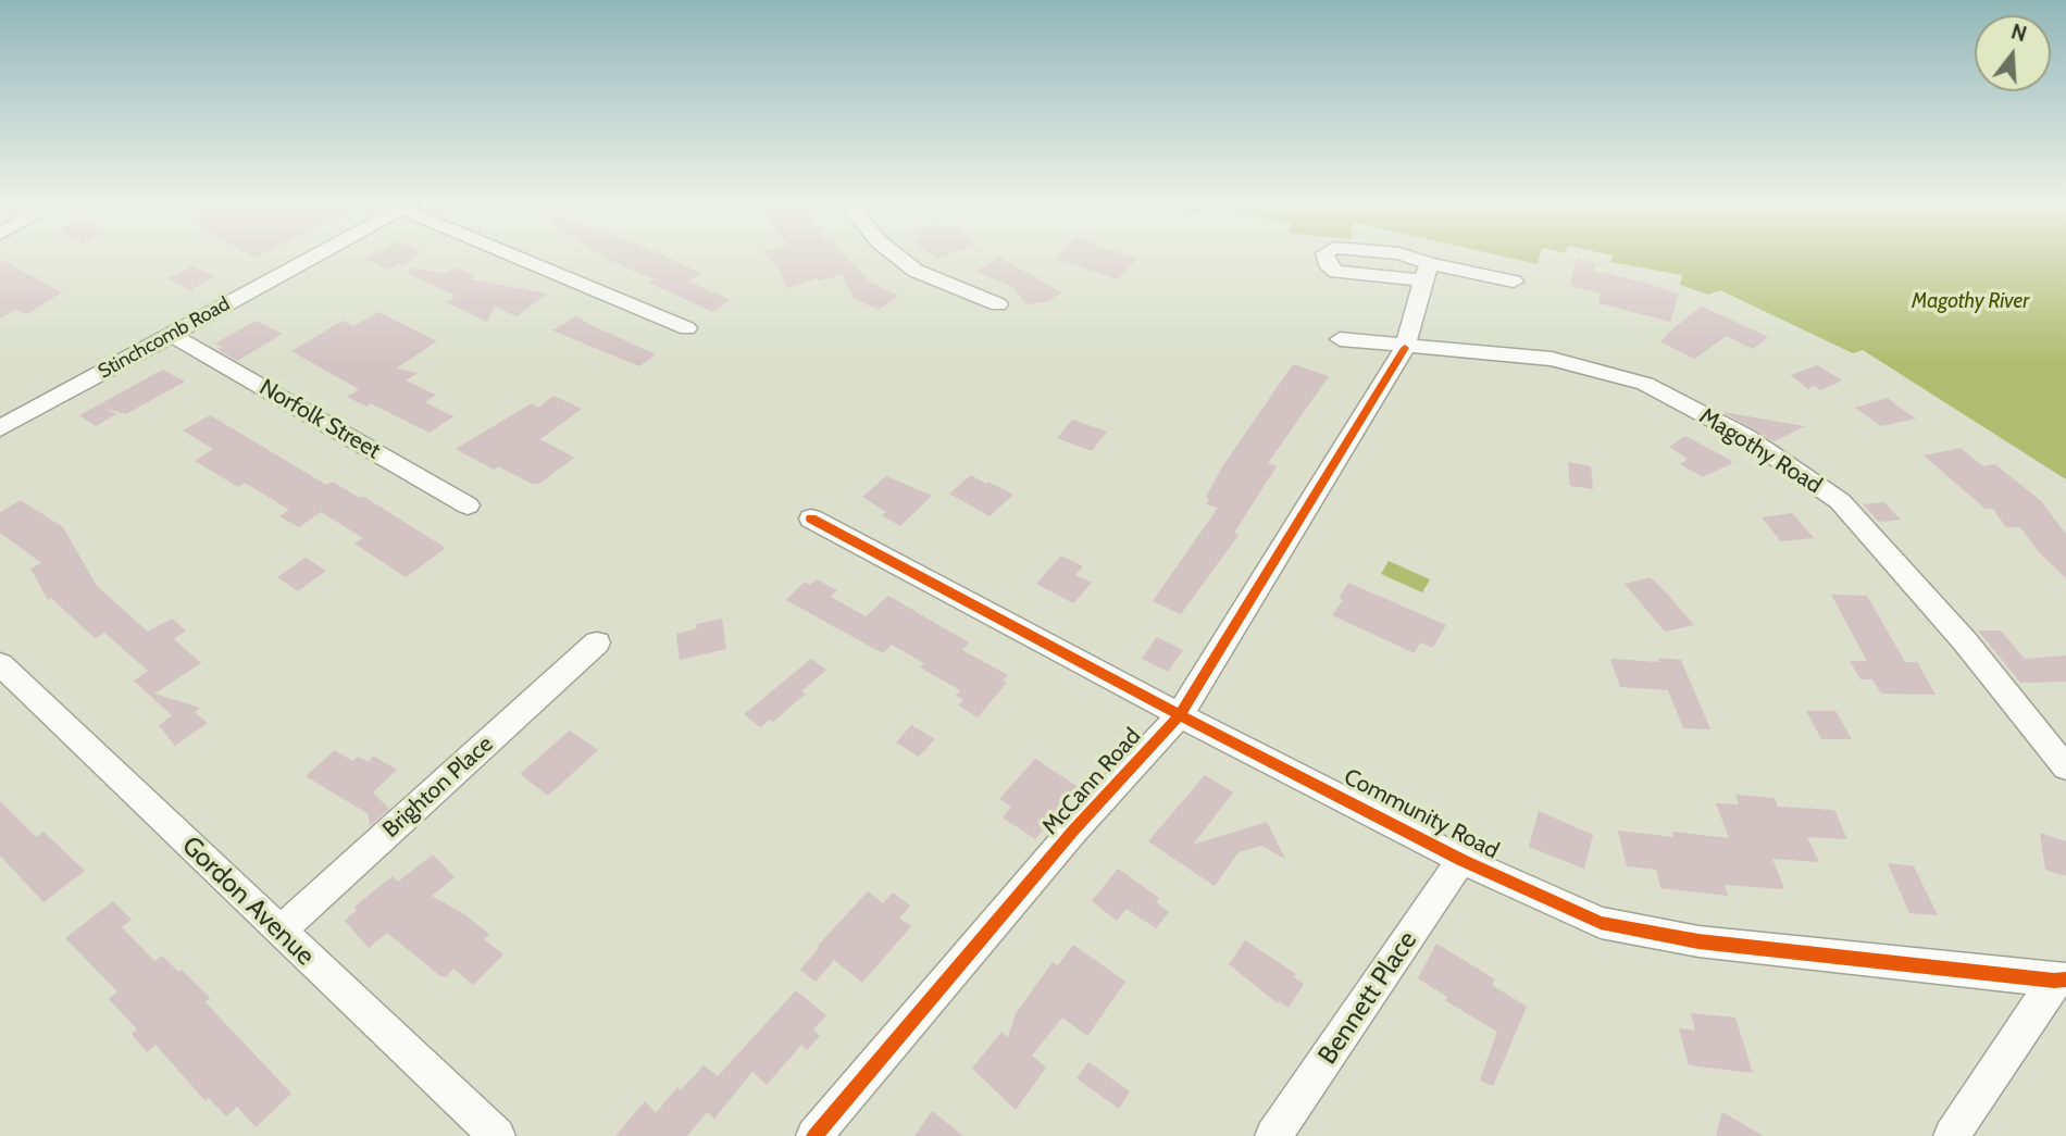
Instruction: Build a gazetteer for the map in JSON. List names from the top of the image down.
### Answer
{
  "streets": {
    "street": [
      "Stinchcomb Road",
      "Norfolk Street",
      "Magothy Road",
      "McCann Road",
      "Brighton Place",
      "Community Road",
      "Gordon Avenue",
      "Bennett Place"
    ]
  },
  "crossings": [
    ["Stinchcomb Road", "Norfolk Street"],
    ["Magothy Road", "McCann Road"],
    ["McCann Road", "Community Road"],
    ["Brighton Place", "Gordon Avenue"],
    ["Community Road", "Bennett Place"]
  ],
  "water": ["Magothy River"],
  "north": "top"
}
